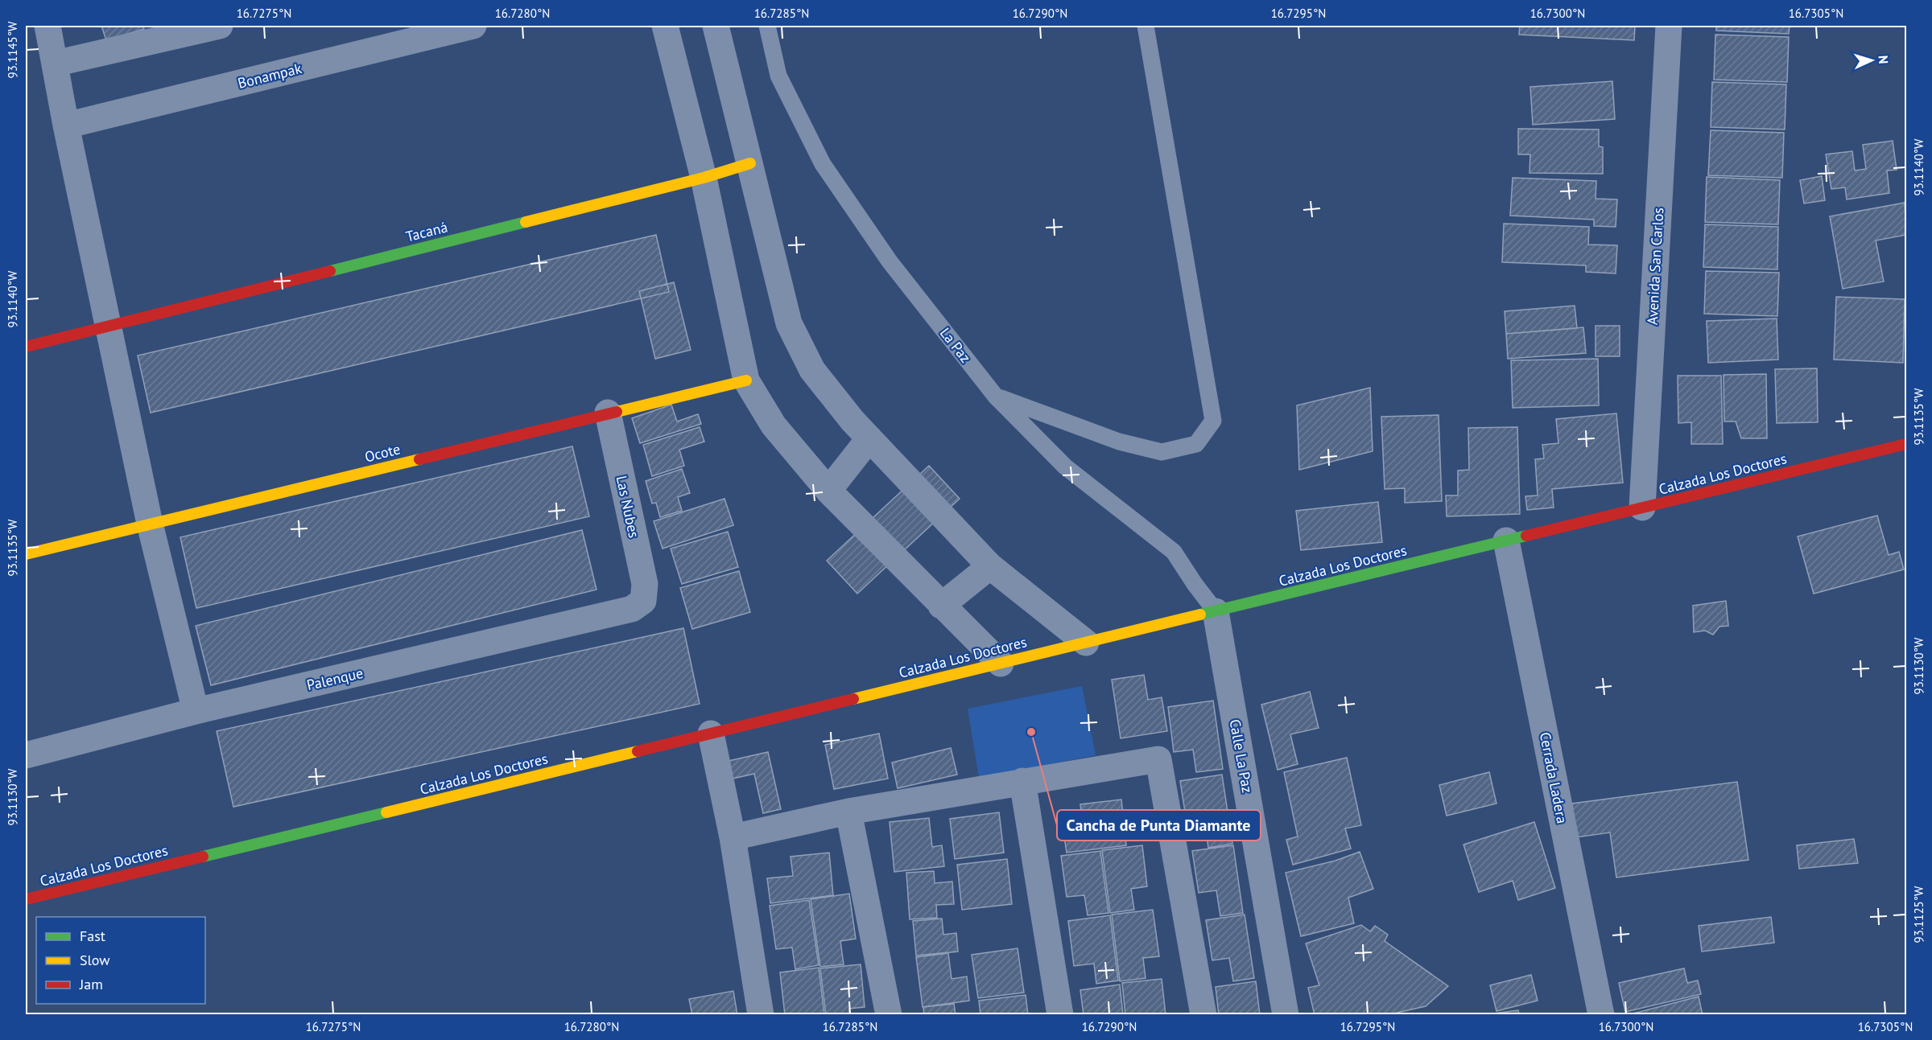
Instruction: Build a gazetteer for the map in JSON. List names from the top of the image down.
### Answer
{
  "streets": {
    "street": [
      "Bonampak",
      "Tacaná",
      "Avenida San Carlos",
      "Ocote",
      "Calzada Los Doctores",
      "Las Nubes",
      "Palenque",
      "Calle La Paz",
      "Cerrada Ladera"
    ],
    "lane": ["La Paz"]
  },
  "crossings": [
    ["Avenida San Carlos", "Calzada Los Doctores"],
    ["La Paz", "Calzada Los Doctores"],
    ["La Paz", "Calle La Paz"],
    ["Ocote", "Las Nubes"],
    ["Calzada Los Doctores", "Calle La Paz"],
    ["Calzada Los Doctores", "Cerrada Ladera"],
    ["Las Nubes", "Palenque"]
  ],
  "places": ["Cancha de Punta Diamante"],
  "legend": ["Fast", "Slow", "Jam"],
  "north": "right",
  "coordinates": [
    "16.7275°N",
    "16.7280°N",
    "16.7285°N",
    "16.7290°N",
    "16.7295°N",
    "16.7300°N",
    "16.7305°N",
    "93.1145°W",
    "93.1140°W",
    "93.1135°W",
    "93.1130°W",
    "93.1125°W"
  ]
}
